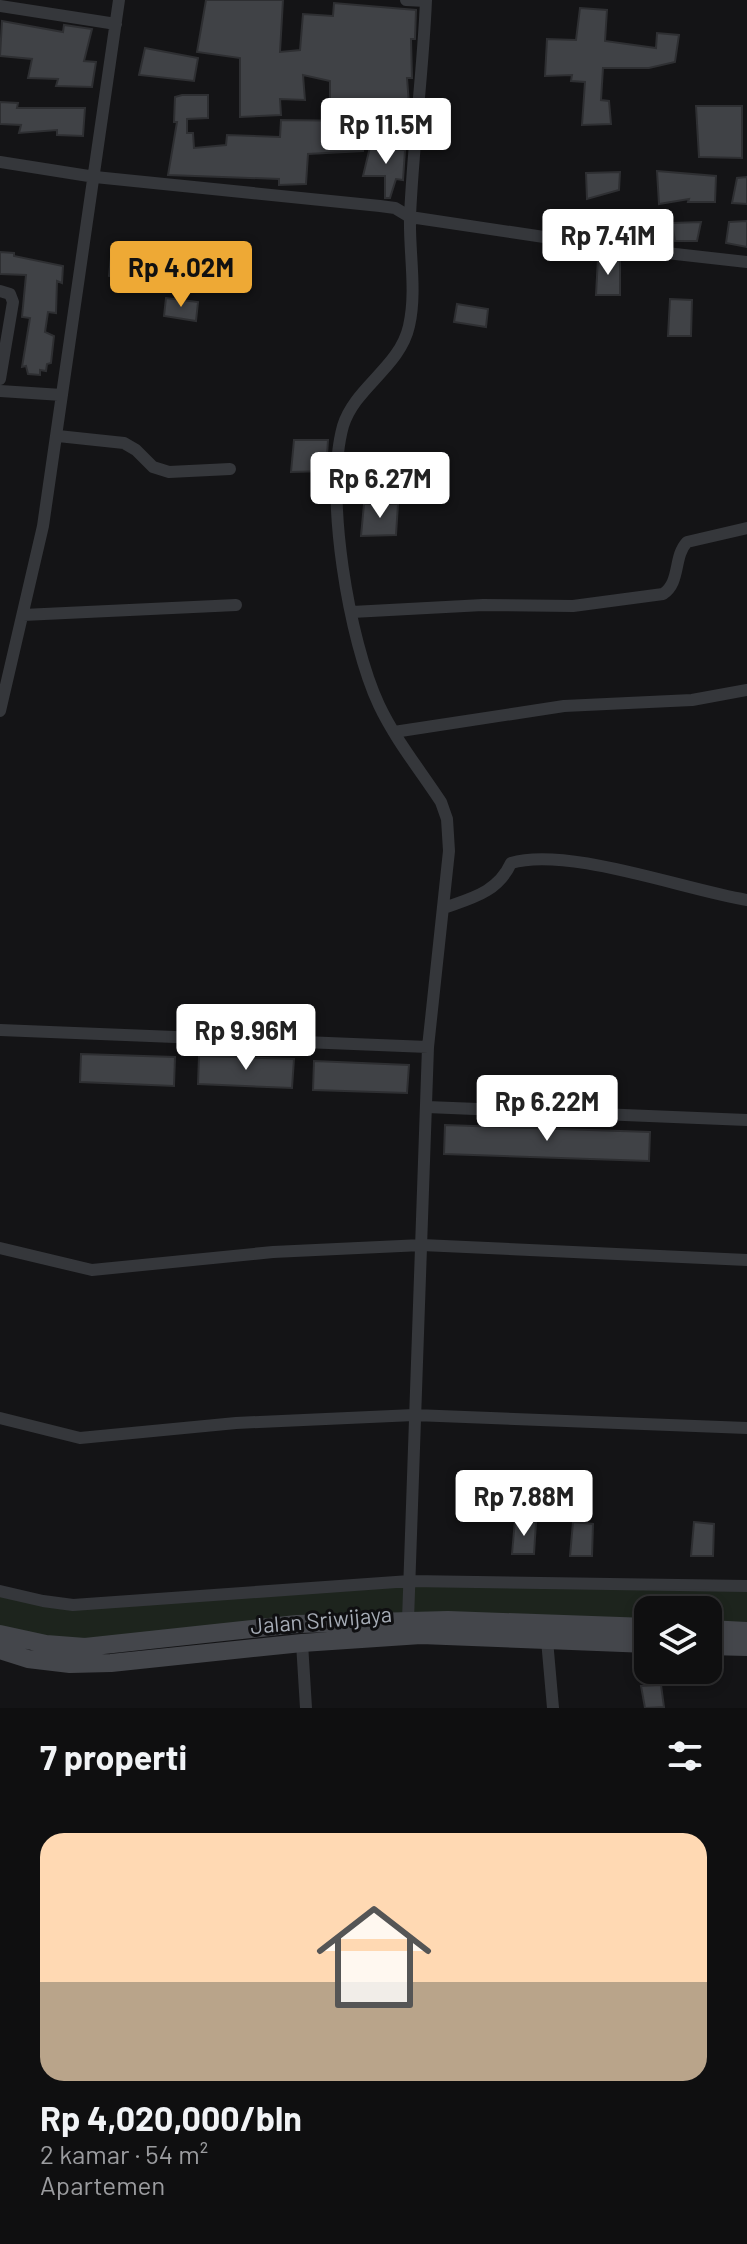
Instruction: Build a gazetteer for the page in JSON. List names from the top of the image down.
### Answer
{
  "streets": {
    "main road": ["Jalan Sriwijaya"]
  },
  "page": {
    "price": [
      "Rp 11.5M",
      "Rp 7.41M",
      "Rp 4.02M",
      "Rp 6.27M",
      "Rp 9.96M",
      "Rp 6.22M",
      "Rp 7.88M"
    ],
    "heading": "7 properti",
    "list": [
      {
        "name": "Rp 4,020,000/bln",
        "note": "2 kamar · 54 m² · Apartemen"
      }
    ]
  }
}
